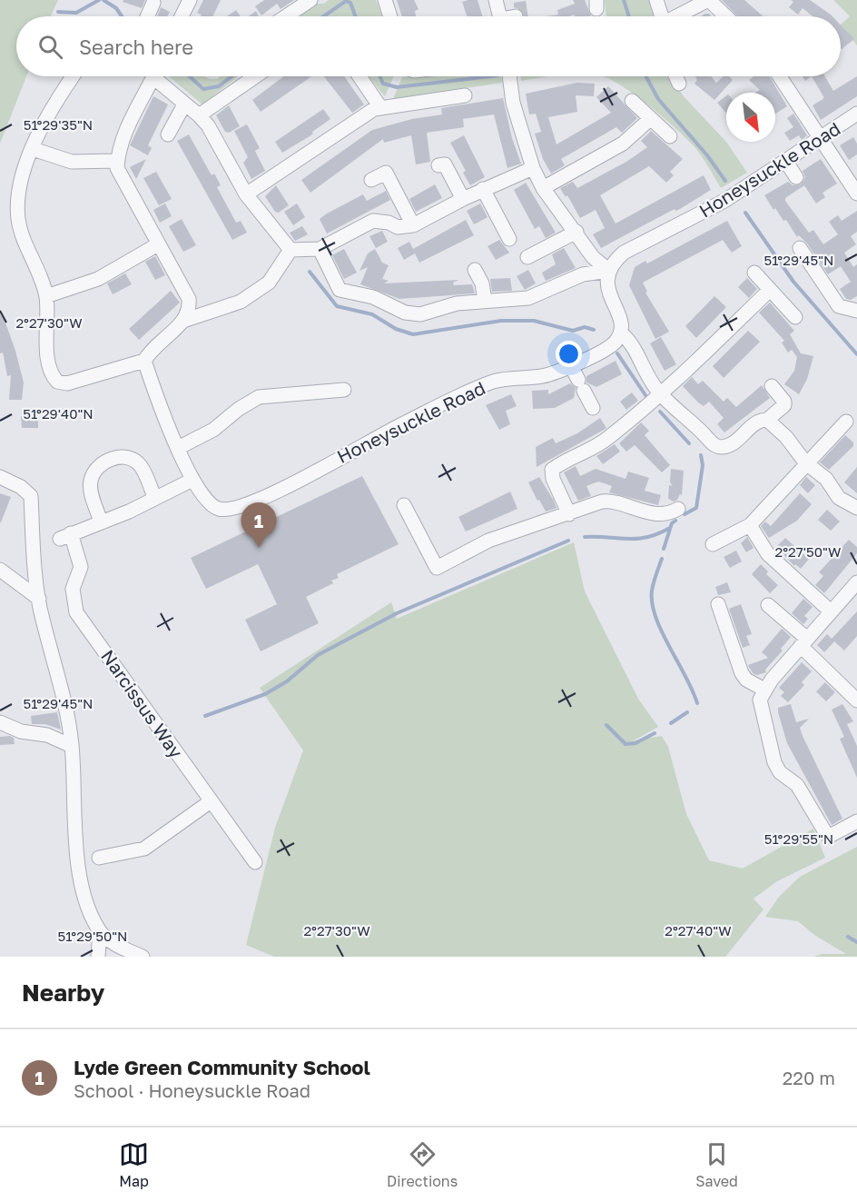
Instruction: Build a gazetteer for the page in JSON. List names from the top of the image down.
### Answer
{
  "streets": {
    "street": ["Honeysuckle Road", "Narcissus Way"]
  },
  "north": "bottom right",
  "page": {
    "search": "Search here",
    "pins": "1",
    "heading": "Nearby",
    "list": [
      {
        "mark": "1",
        "name": "Lyde Green Community School",
        "note": "School · Honeysuckle Road",
        "value": "220 m"
      }
    ],
    "nav": ["Map", "Directions", "Saved"]
  },
  "coordinates": [
    "51°29'35\"N",
    "51°29'45\"N",
    "2°27'30\"W",
    "51°29'40\"N",
    "2°27'50\"W",
    "51°29'55\"N",
    "2°27'40\"W",
    "51°29'50\"N"
  ]
}
